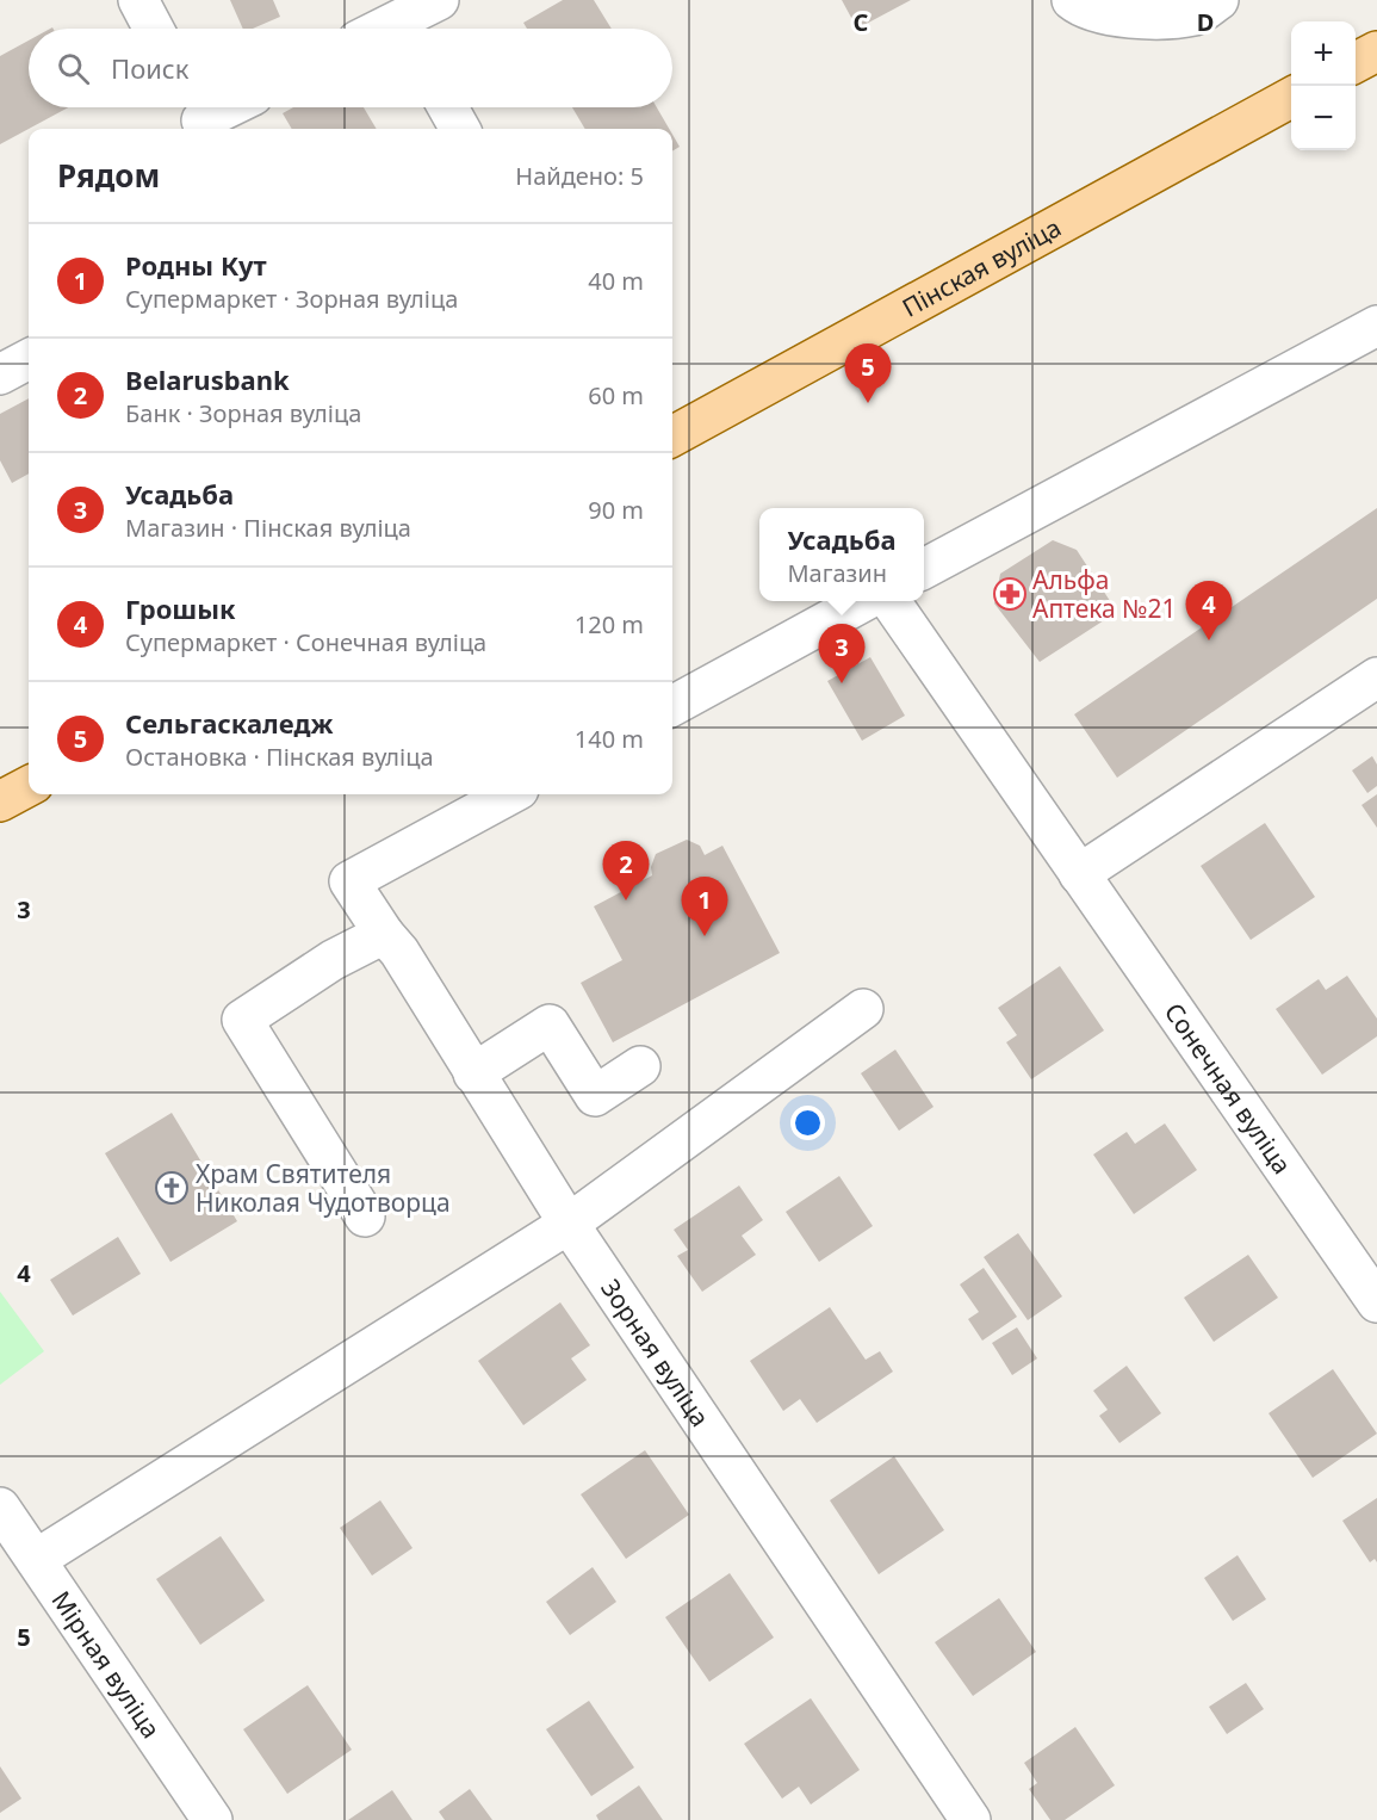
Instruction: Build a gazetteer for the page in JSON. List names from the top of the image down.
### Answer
{
  "streets": {
    "main road": ["Пінская вуліца"],
    "street": ["Сонечная вуліца", "Зорная вуліца", "Мірная вуліца"]
  },
  "places": {
    "pharmacy": ["Альфа Аптека №21"],
    "church": ["Храм Святителя Николая Чудотворца"]
  },
  "page": {
    "map_buttons": ["+", "−"],
    "search": "Поиск",
    "heading": ["Рядом", "Найдено: 5"],
    "list": [
      {
        "mark": "1",
        "name": "Родны Кут",
        "note": "Супермаркет · Зорная вуліца",
        "value": "40 m"
      },
      {
        "mark": "2",
        "name": "Belarusbank",
        "note": "Банк · Зорная вуліца",
        "value": "60 m"
      },
      {
        "mark": "3",
        "name": "Усадьба",
        "note": "Магазин · Пінская вуліца",
        "value": "90 m"
      },
      {
        "mark": "4",
        "name": "Грошык",
        "note": "Супермаркет · Сонечная вуліца",
        "value": "120 m"
      },
      {
        "mark": "5",
        "name": "Сельгаскаледж",
        "note": "Остановка · Пінская вуліца",
        "value": "140 m"
      }
    ],
    "pins": [
      "5",
      "4",
      "3",
      "2",
      "1"
    ],
    "popup": ["Усадьба", "Магазин"]
  },
  "grid": {
    "columns": ["C", "D"],
    "rows": ["3", "4", "5"]
  }
}
